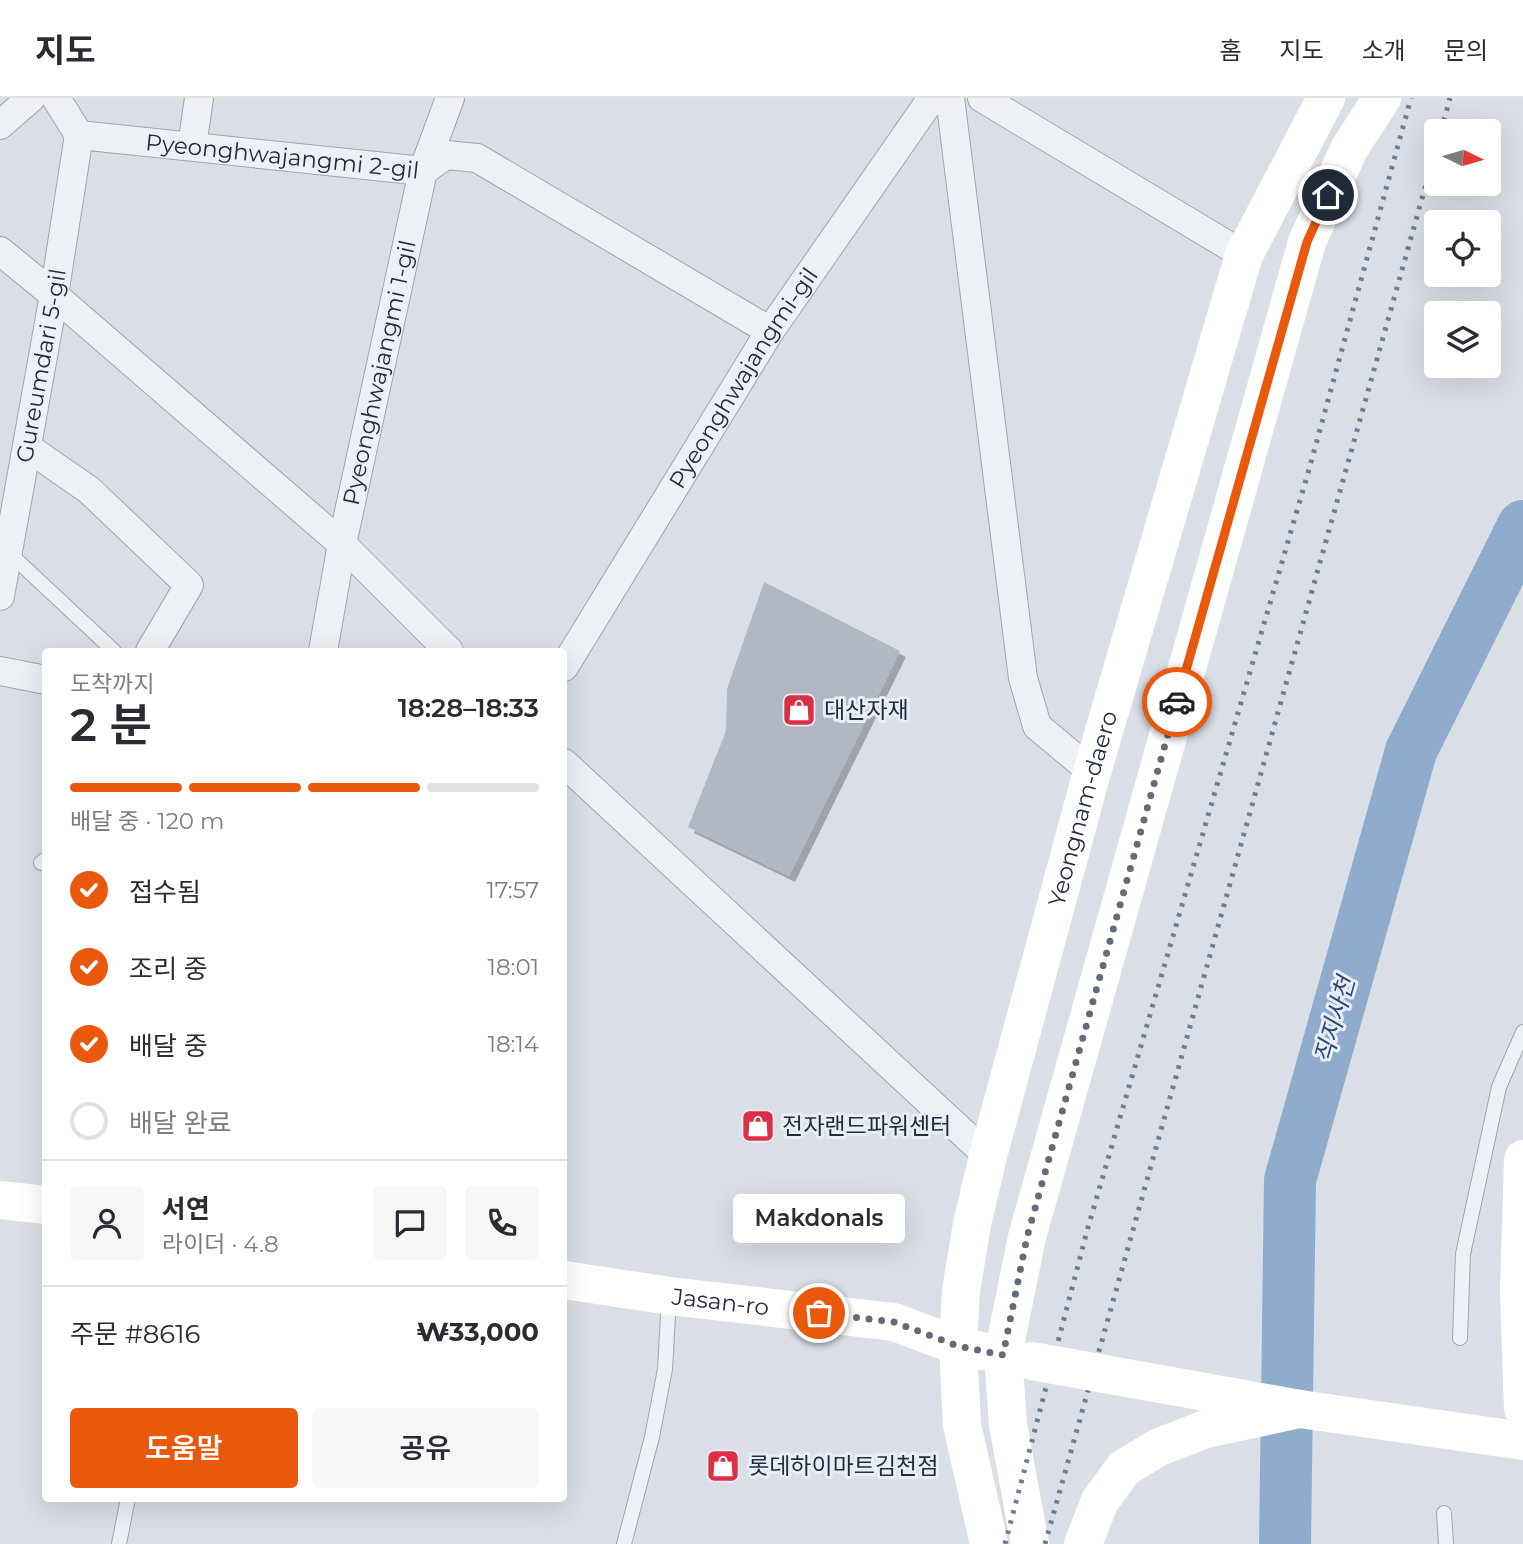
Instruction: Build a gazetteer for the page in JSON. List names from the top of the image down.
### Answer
{
  "streets": {
    "main road": ["Yeongnam-daero", "Jasan-ro"],
    "street": [
      "Pyeonghwajangmi 2-gil",
      "Gureumdari 5-gil",
      "Pyeonghwajangmi 1-gil",
      "Pyeonghwajangmi-gil"
    ]
  },
  "crossings": [
    ["Pyeonghwajangmi 2-gil", "Gureumdari 5-gil"],
    ["Pyeonghwajangmi 2-gil", "Pyeonghwajangmi 1-gil"],
    ["Pyeonghwajangmi 2-gil", "Pyeonghwajangmi-gil"],
    ["Yeongnam-daero", "Jasan-ro"]
  ],
  "water": ["직지사천"],
  "places": {
    "shop": ["대산자재", "전자랜드파워센터", "롯데하이마트김천점"],
    "other": ["Makdonals"]
  },
  "north": "right",
  "page": {
    "header": "지도",
    "nav": [
      "홈",
      "지도",
      "소개",
      "문의"
    ],
    "heading": ["2 분", "도착까지", "18:28–18:33"],
    "panel": [
      "서연",
      "라이더 · 4.8",
      "주문 #8616",
      "₩33,000"
    ],
    "bar": "배달 중 · 120 m",
    "list": [
      ["접수됨", "17:57"],
      ["조리 중", "18:01"],
      ["배달 중", "18:14"],
      "배달 완료"
    ],
    "bubble": "Makdonals",
    "buttons": ["도움말", "공유"]
  }
}
